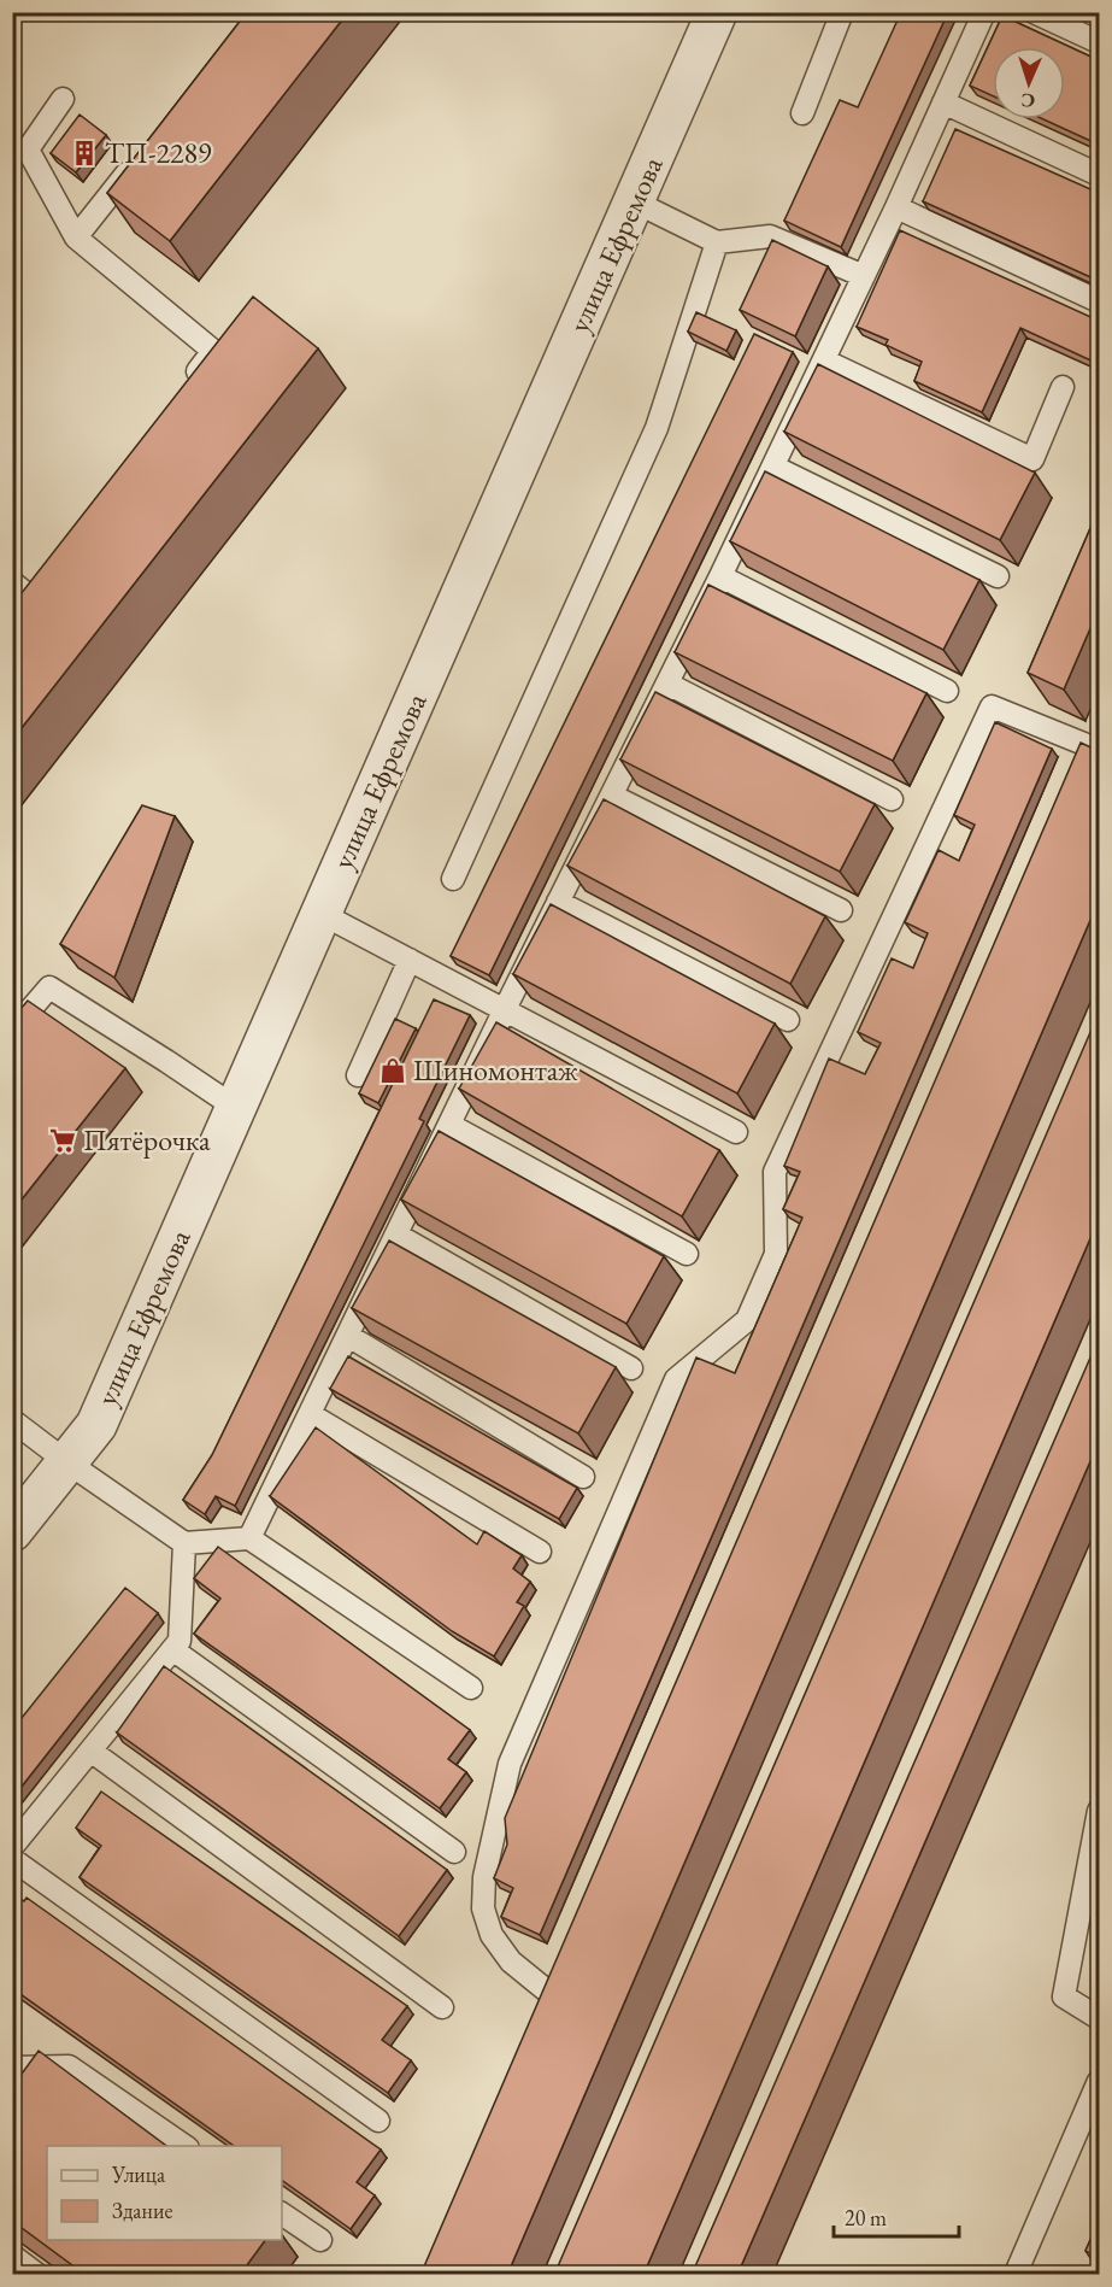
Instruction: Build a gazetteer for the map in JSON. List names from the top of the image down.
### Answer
{
  "streets": {
    "street": ["улица Ефремова"]
  },
  "places": {
    "building": ["ТП-2289"],
    "shop": ["Шиномонтаж"],
    "supermarket": ["Пятёрочка"]
  },
  "legend": ["Улица", "Здание"],
  "scale_bar": "20 m",
  "north": "bottom"
}
